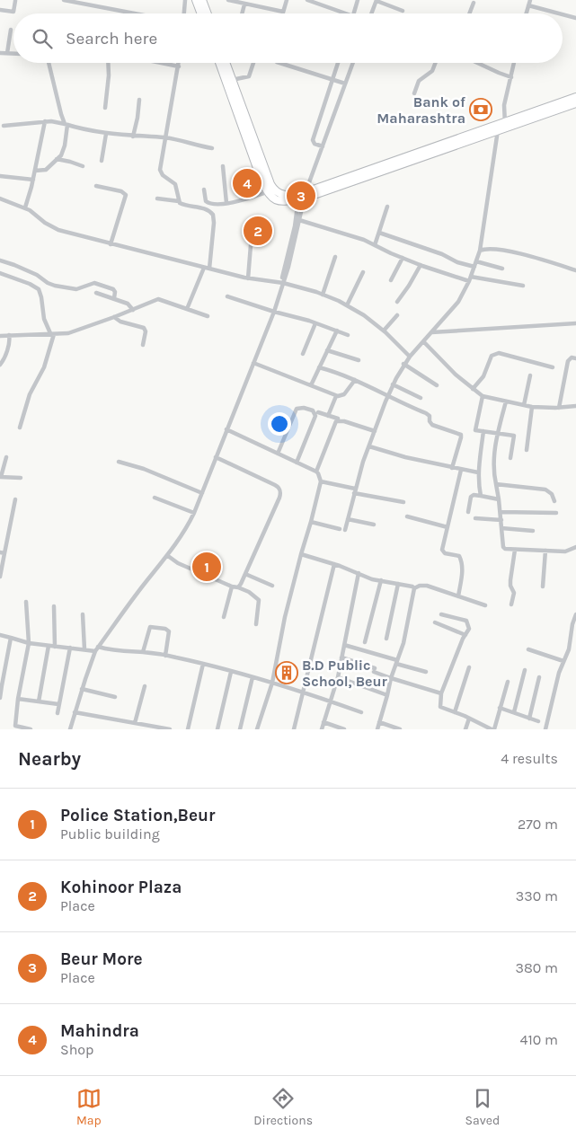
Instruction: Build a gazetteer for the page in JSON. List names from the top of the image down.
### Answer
{
  "places": {
    "bank": ["Bank of Maharashtra"],
    "building": ["B.D Public School, Beur"]
  },
  "page": {
    "search": "Search here",
    "pins": [
      "4",
      "3",
      "2",
      "1"
    ],
    "heading": ["Nearby", "4 results"],
    "list": [
      {
        "mark": "1",
        "name": "Police Station,Beur",
        "note": "Public building",
        "value": "270 m"
      },
      {
        "mark": "2",
        "name": "Kohinoor Plaza",
        "note": "Place",
        "value": "330 m"
      },
      {
        "mark": "3",
        "name": "Beur More",
        "note": "Place",
        "value": "380 m"
      },
      {
        "mark": "4",
        "name": "Mahindra",
        "note": "Shop",
        "value": "410 m"
      }
    ],
    "nav": ["Map", "Directions", "Saved"]
  }
}
